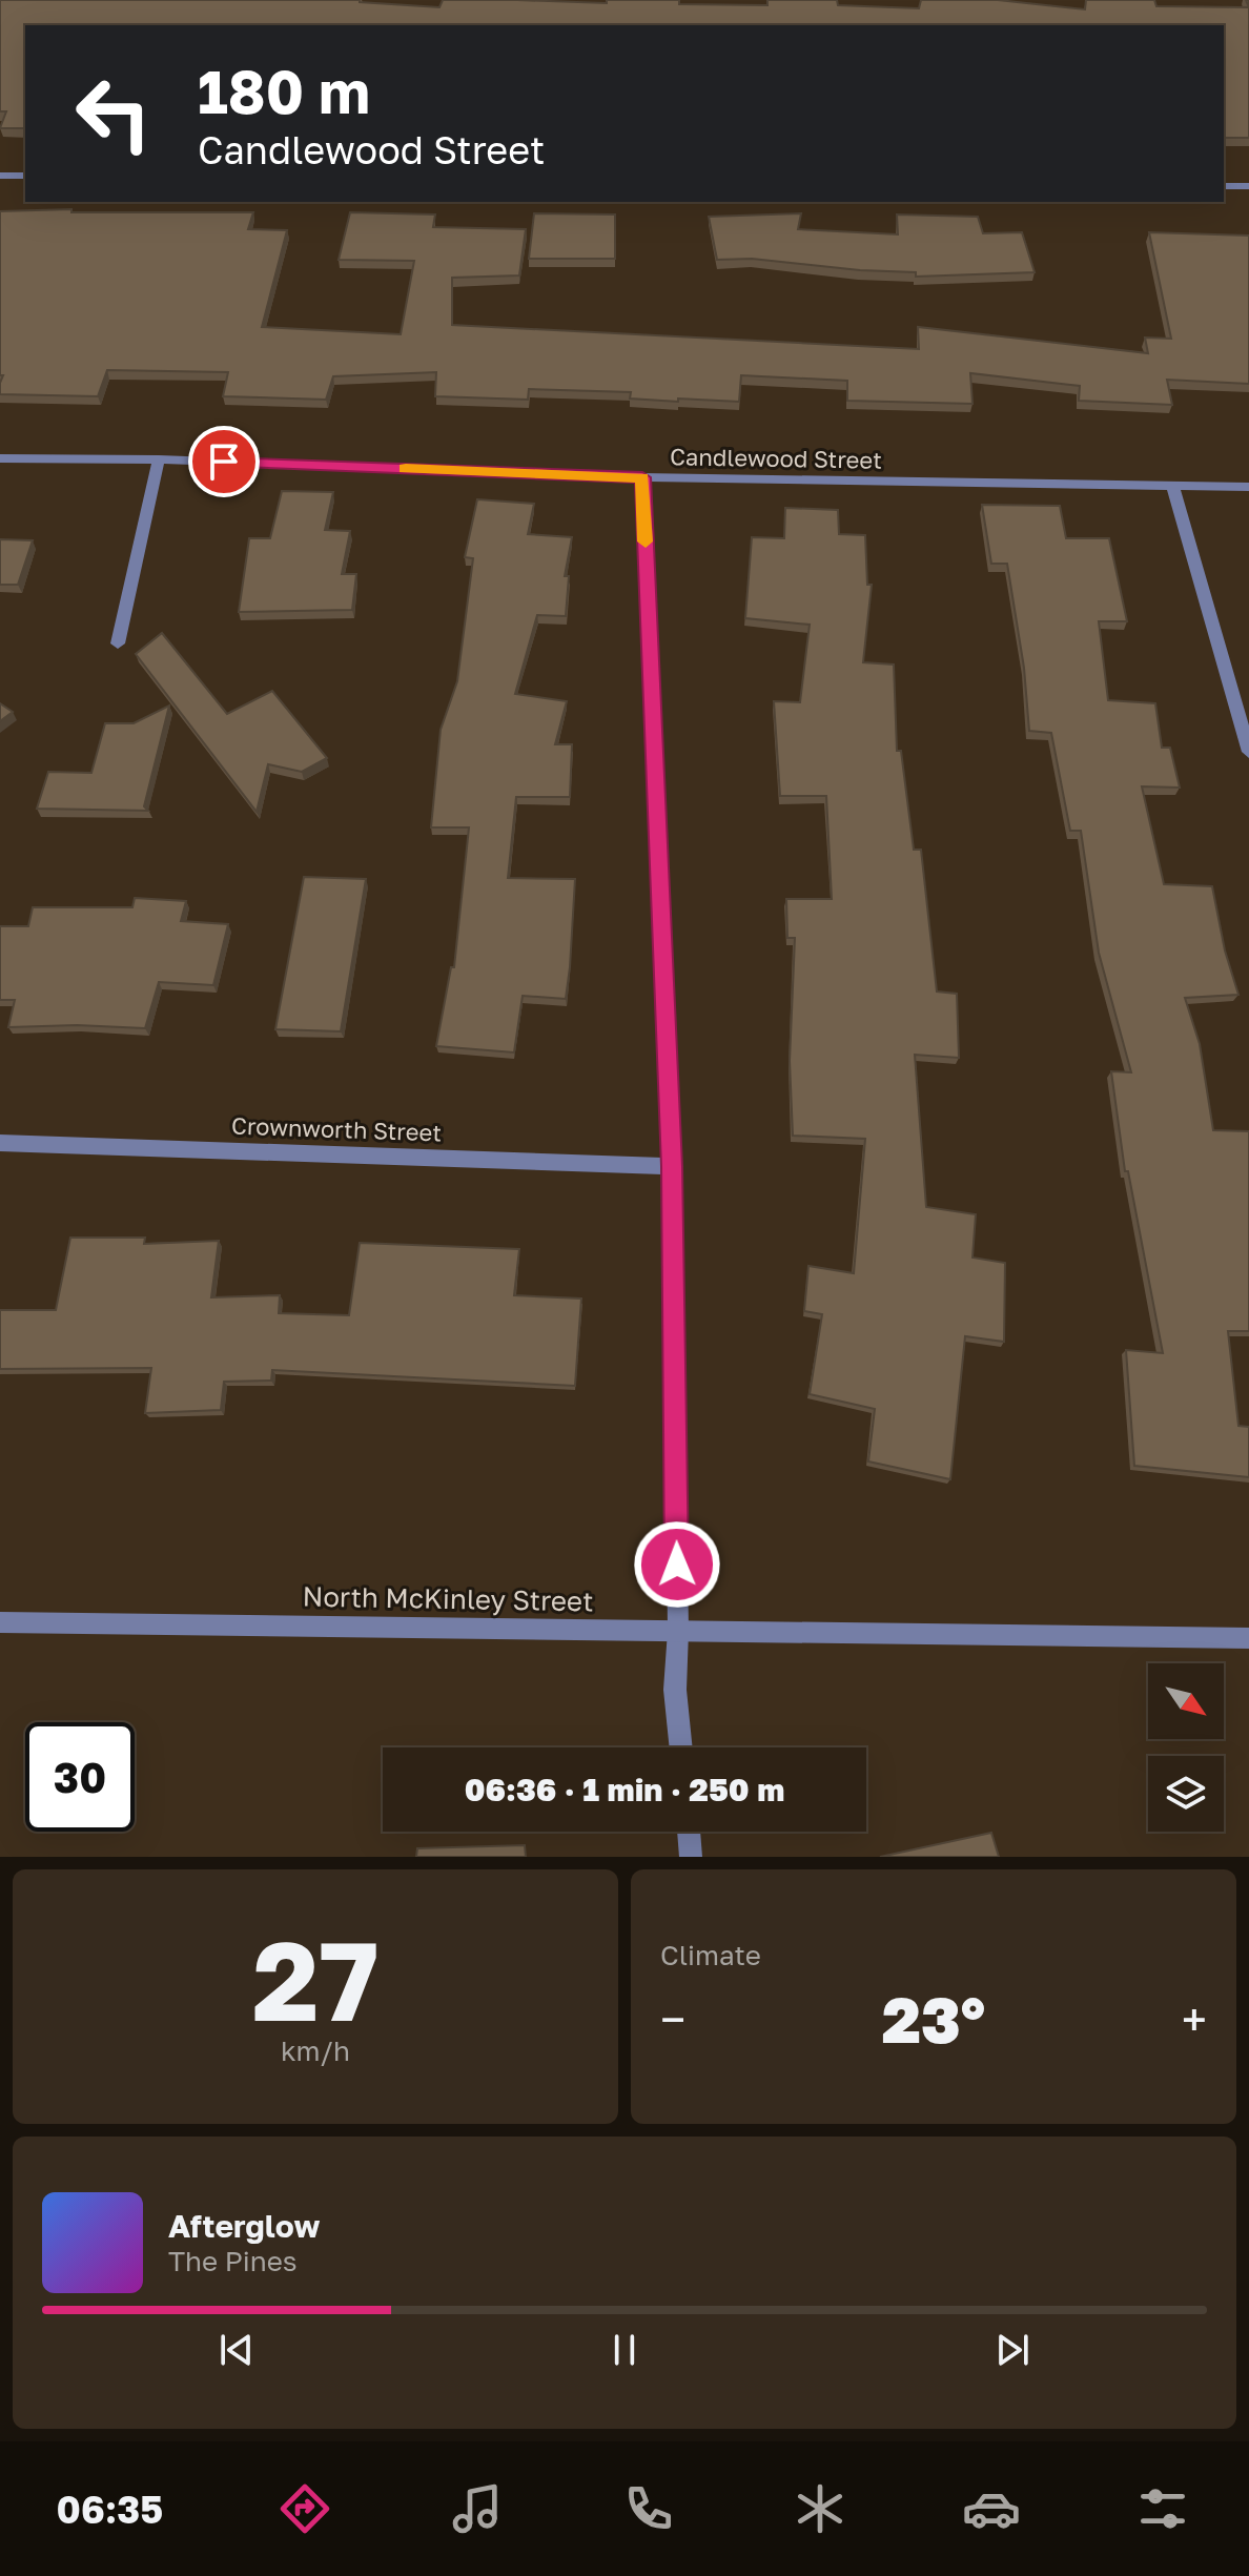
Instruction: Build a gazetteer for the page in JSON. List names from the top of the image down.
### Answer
{
  "streets": {
    "street": ["Candlewood Street", "Crownworth Street", "North McKinley Street"]
  },
  "north": "bottom right",
  "page": {
    "turn": ["180 m", "Candlewood Street"],
    "limit": "30",
    "trip": "06:36 · 1 min · 250 m",
    "tile": [
      ["27", "km/h"],
      "Climate"
    ],
    "heat": ["−", "23°", "+"],
    "song": ["Afterglow", "The Pines"],
    "tabs": "06:35"
  }
}
